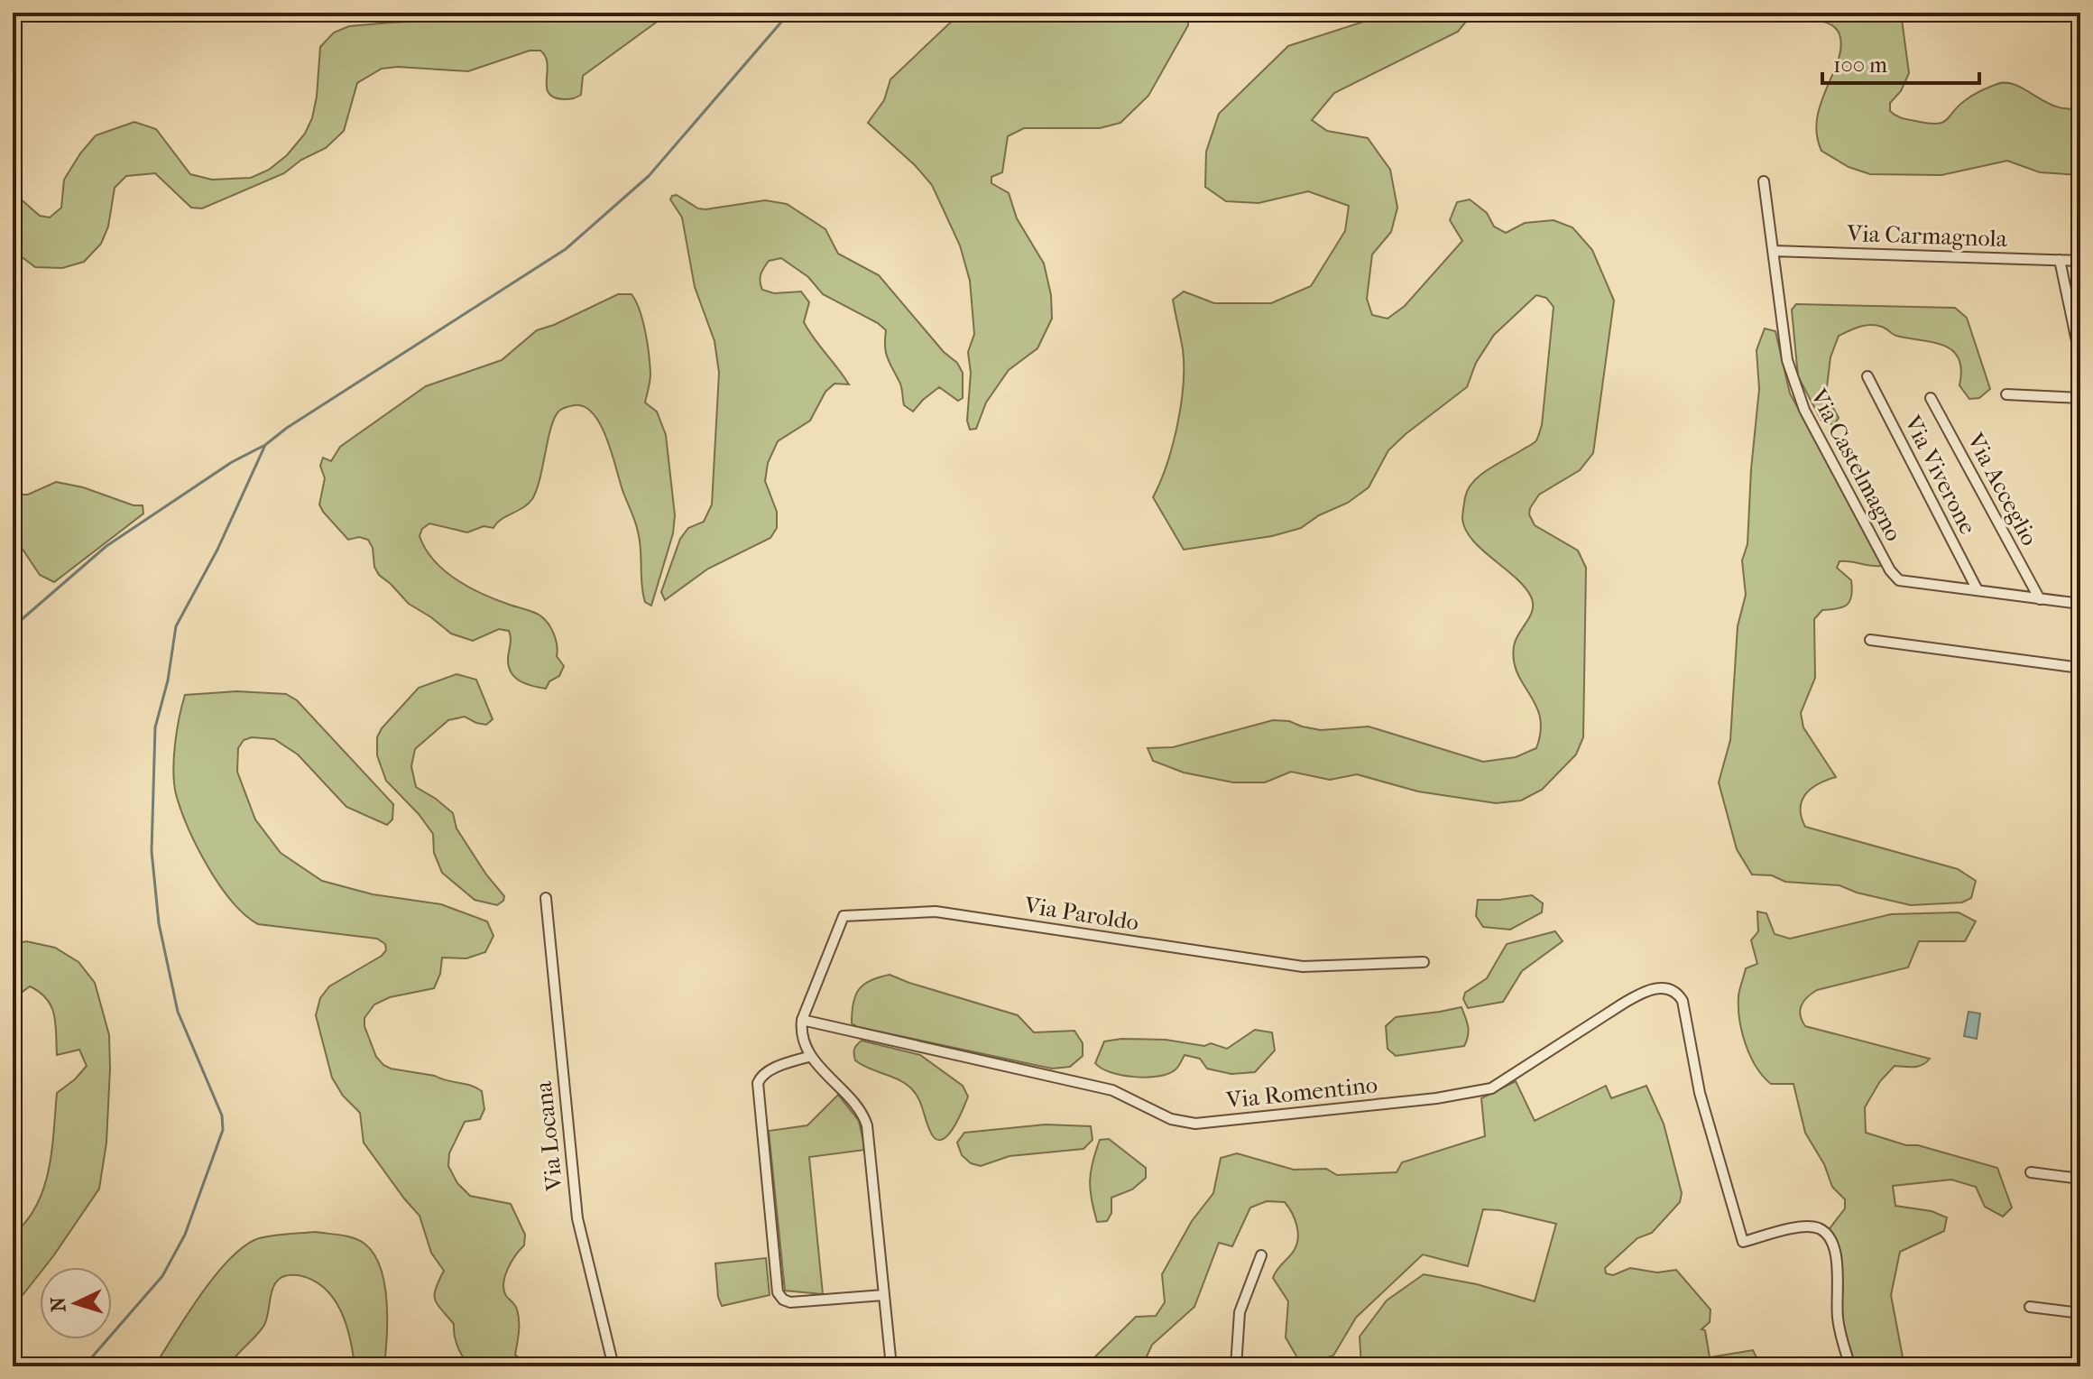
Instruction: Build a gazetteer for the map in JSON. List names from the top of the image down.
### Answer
{
  "streets": {
    "street": [
      "Via Carmagnola",
      "Via Castelmagno",
      "Via Viverone",
      "Via Acceglio",
      "Via Paroldo",
      "Via Romentino",
      "Via Locana"
    ]
  },
  "crossings": [
    ["Via Carmagnola", "Via Castelmagno"],
    ["Via Castelmagno", "Via Viverone"],
    ["Via Castelmagno", "Via Acceglio"],
    ["Via Paroldo", "Via Romentino"]
  ],
  "scale_bar": "100 m",
  "north": "left"
}
